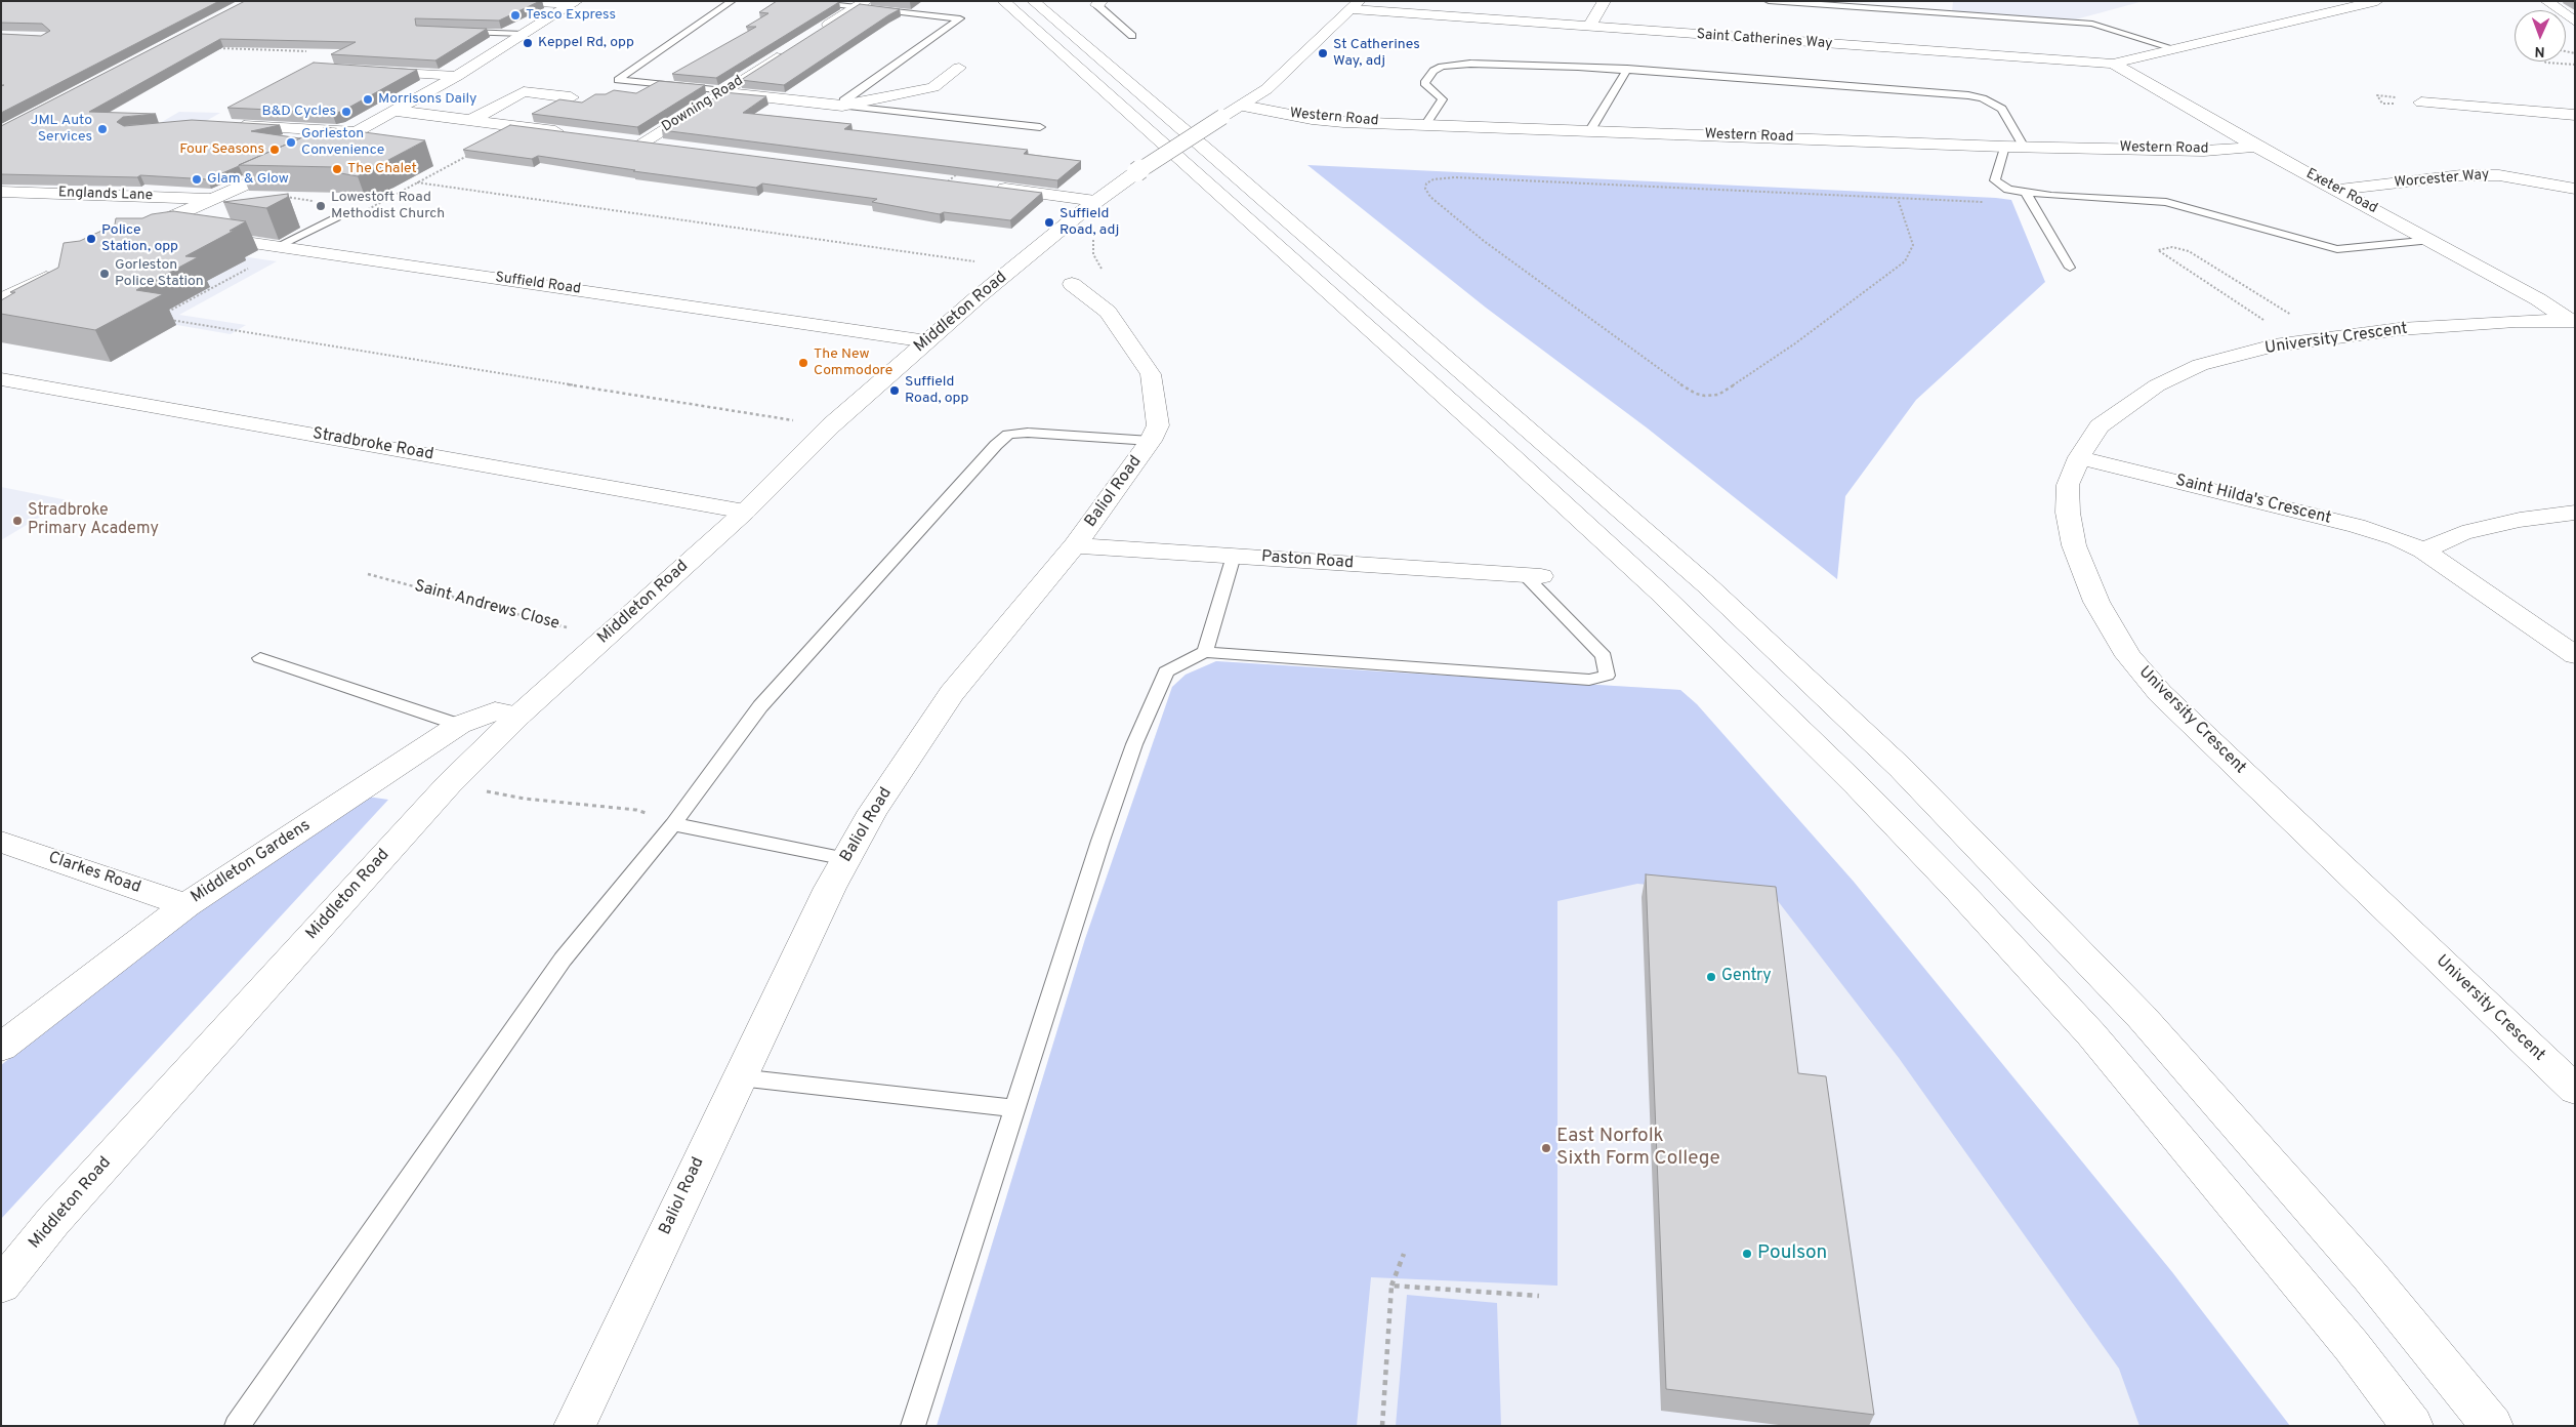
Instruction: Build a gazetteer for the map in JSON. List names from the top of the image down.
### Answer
{
  "streets": {
    "main road": [
      "Saint Catherines Way",
      "Downing Road",
      "Western Road",
      "Worcester Way",
      "Exeter Road",
      "Englands Lane",
      "Suffield Road",
      "Middleton Road",
      "University Crescent",
      "Stradbroke Road",
      "Baliol Road",
      "Saint Hilda's Crescent",
      "Paston Road",
      "Middleton Gardens",
      "Clarkes Road"
    ],
    "path": ["Saint Andrews Close"]
  },
  "crossings": [
    ["Saint Catherines Way", "Exeter Road"],
    ["Saint Catherines Way", "Middleton Road"],
    ["Western Road", "Exeter Road"],
    ["Western Road", "Middleton Road"],
    ["Worcester Way", "Exeter Road"],
    ["Exeter Road", "University Crescent"],
    ["Suffield Road", "Middleton Road"],
    ["Middleton Road", "Stradbroke Road"],
    ["Middleton Road", "Saint Andrews Close"],
    ["Middleton Road", "Middleton Gardens"],
    ["University Crescent", "Saint Hilda's Crescent"],
    ["Baliol Road", "Paston Road"],
    ["Middleton Gardens", "Clarkes Road"]
  ],
  "places": [
    "Tesco Express",
    "Keppel Rd, opp",
    "St Catherines Way, adj",
    "Morrisons Daily",
    "B&D Cycles",
    "JML Auto Services",
    "Gorleston Convenience",
    "Four Seasons",
    "The Chalet",
    "Glam & Glow",
    "Lowestoft Road Methodist Church",
    "Suffield Road, adj",
    "Police Station, opp",
    "Gorleston Police Station",
    "The New Commodore",
    "Suffield Road, opp",
    "Stradbroke Primary Academy",
    "Gentry",
    "East Norfolk Sixth Form College",
    "Poulson"
  ],
  "north": "bottom"
}
